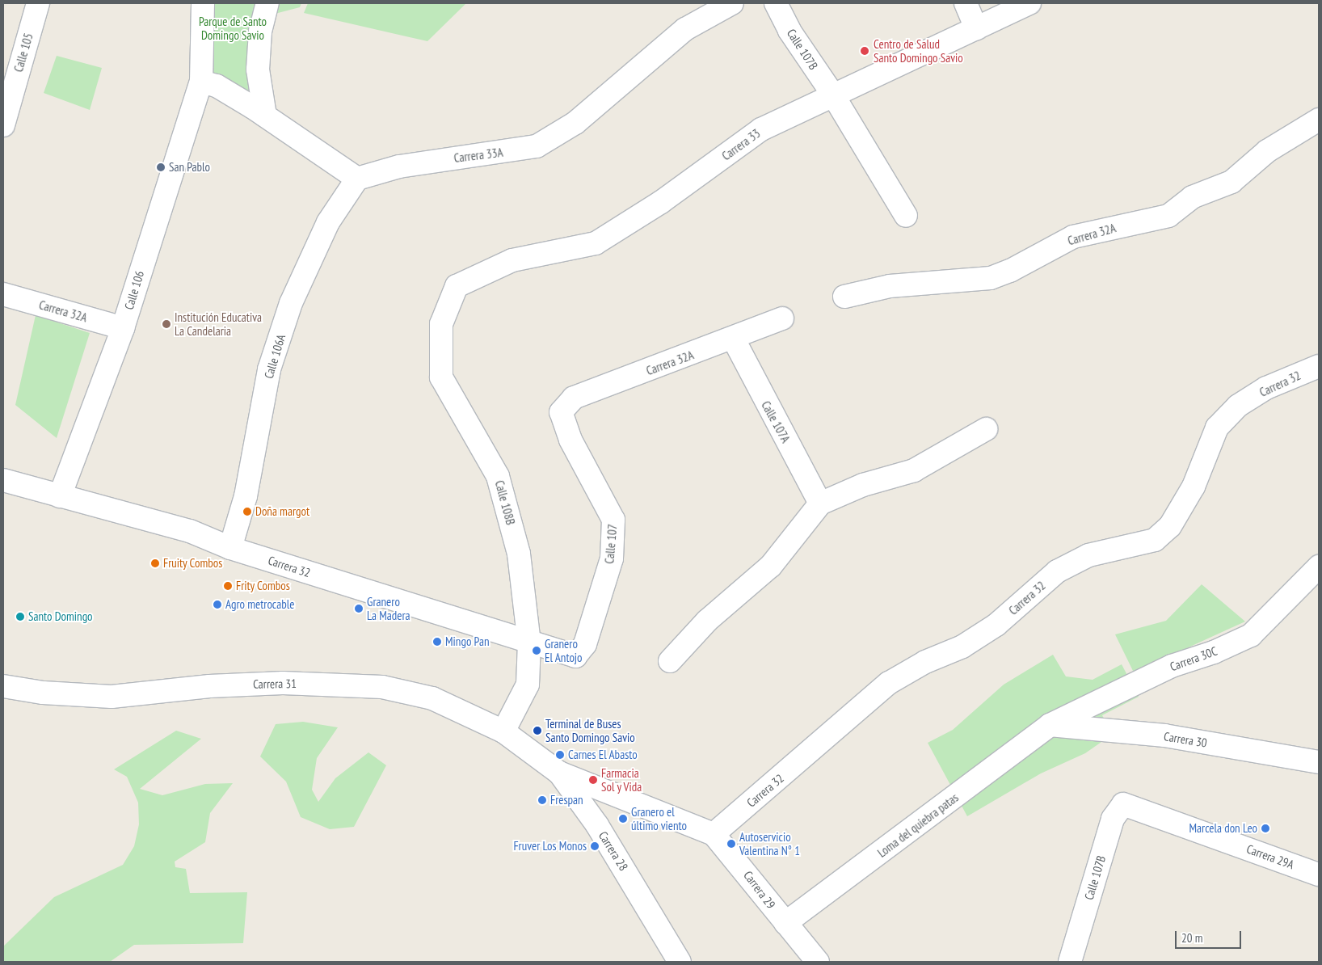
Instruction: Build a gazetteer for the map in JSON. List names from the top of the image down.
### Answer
{
  "streets": {
    "street": [
      "Calle 107B",
      "Calle 105",
      "Carrera 33",
      "Carrera 33A",
      "Carrera 32A",
      "Calle 106",
      "Calle 106A",
      "Carrera 32",
      "Calle 107A",
      "Calle 108B",
      "Calle 107",
      "Carrera 30C",
      "Carrera 31",
      "Carrera 30",
      "Loma del quiebra patas",
      "Carrera 28",
      "Carrera 29A",
      "Carrera 29"
    ]
  },
  "crossings": [
    ["Calle 107B", "Carrera 33"],
    ["Calle 107B", "Carrera 29A"],
    ["Carrera 33", "Calle 108B"],
    ["Carrera 33A", "Calle 106A"],
    ["Carrera 32A", "Calle 106"],
    ["Carrera 32A", "Calle 107A"],
    ["Carrera 32A", "Calle 107"],
    ["Calle 106", "Carrera 32"],
    ["Calle 106A", "Carrera 32"],
    ["Carrera 32", "Calle 108B"],
    ["Carrera 32", "Calle 107"],
    ["Carrera 32", "Carrera 29"],
    ["Calle 108B", "Carrera 31"],
    ["Carrera 30C", "Carrera 30"],
    ["Carrera 30C", "Loma del quiebra patas"],
    ["Carrera 31", "Carrera 28"],
    ["Carrera 30", "Loma del quiebra patas"],
    ["Loma del quiebra patas", "Carrera 29"],
    ["Carrera 28", "Carrera 29"]
  ],
  "parks": ["Parque de Santo Domingo Savio"],
  "places": [
    "Centro de Salud Santo Domingo Savio",
    "San Pablo",
    "Institución Educativa La Candelaria",
    "Doña margot",
    "Fruity Combos",
    "Frity Combos",
    "Agro metrocable",
    "Granero La Madera",
    "Santo Domingo",
    "Mingo Pan",
    "Granero El Antojo",
    "Terminal de Buses Santo Domingo Savio",
    "Carnes El Abasto",
    "Farmacia Sol y Vida",
    "Frespan",
    "Granero el último viento",
    "Marcela don Leo",
    "Autoservicio Valentina N° 1",
    "Fruver Los Monos"
  ],
  "scale_bar": "20 m"
}
